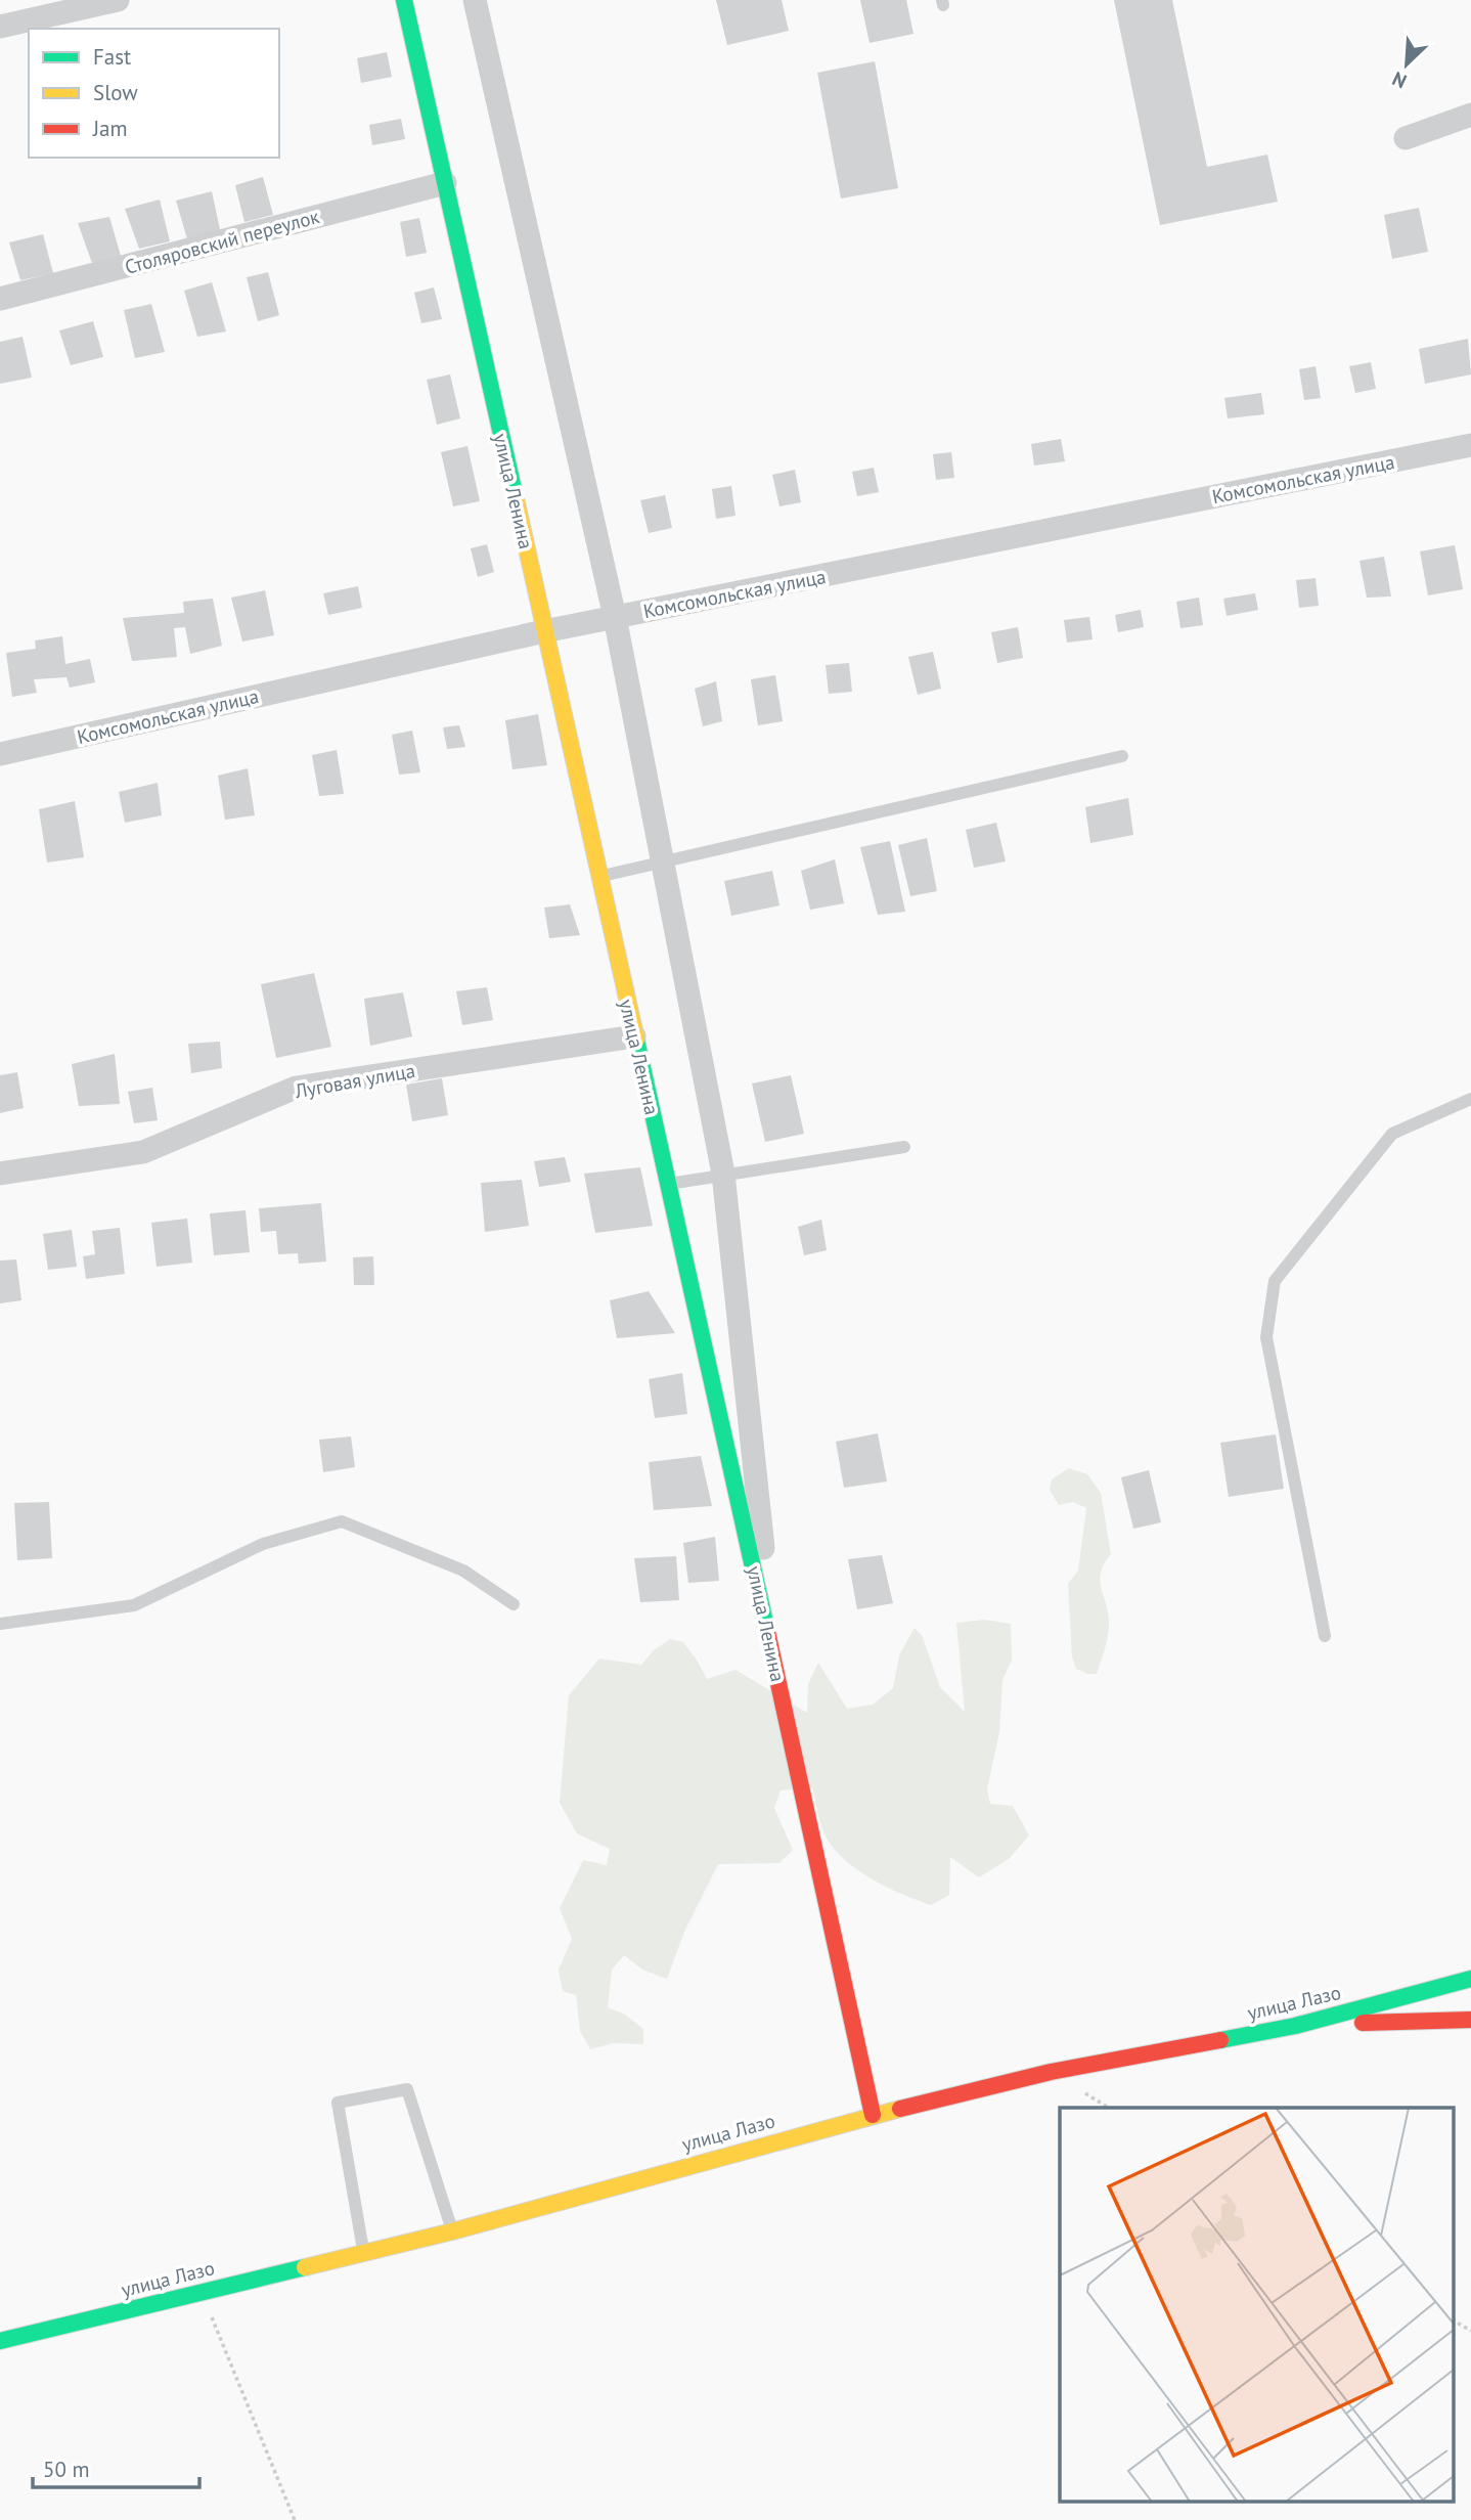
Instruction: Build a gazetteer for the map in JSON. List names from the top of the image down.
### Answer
{
  "streets": {
    "street": [
      "Столяровский переулок",
      "Комсомольская улица",
      "улица Ленина",
      "Луговая улица",
      "улица Лазо"
    ]
  },
  "crossings": [
    ["Столяровский переулок", "улица Ленина"],
    ["Комсомольская улица", "улица Ленина"],
    ["улица Ленина", "Луговая улица"],
    ["улица Ленина", "улица Лазо"]
  ],
  "legend": ["Fast", "Slow", "Jam"],
  "scale_bar": "50 m",
  "north": "bottom left"
}
